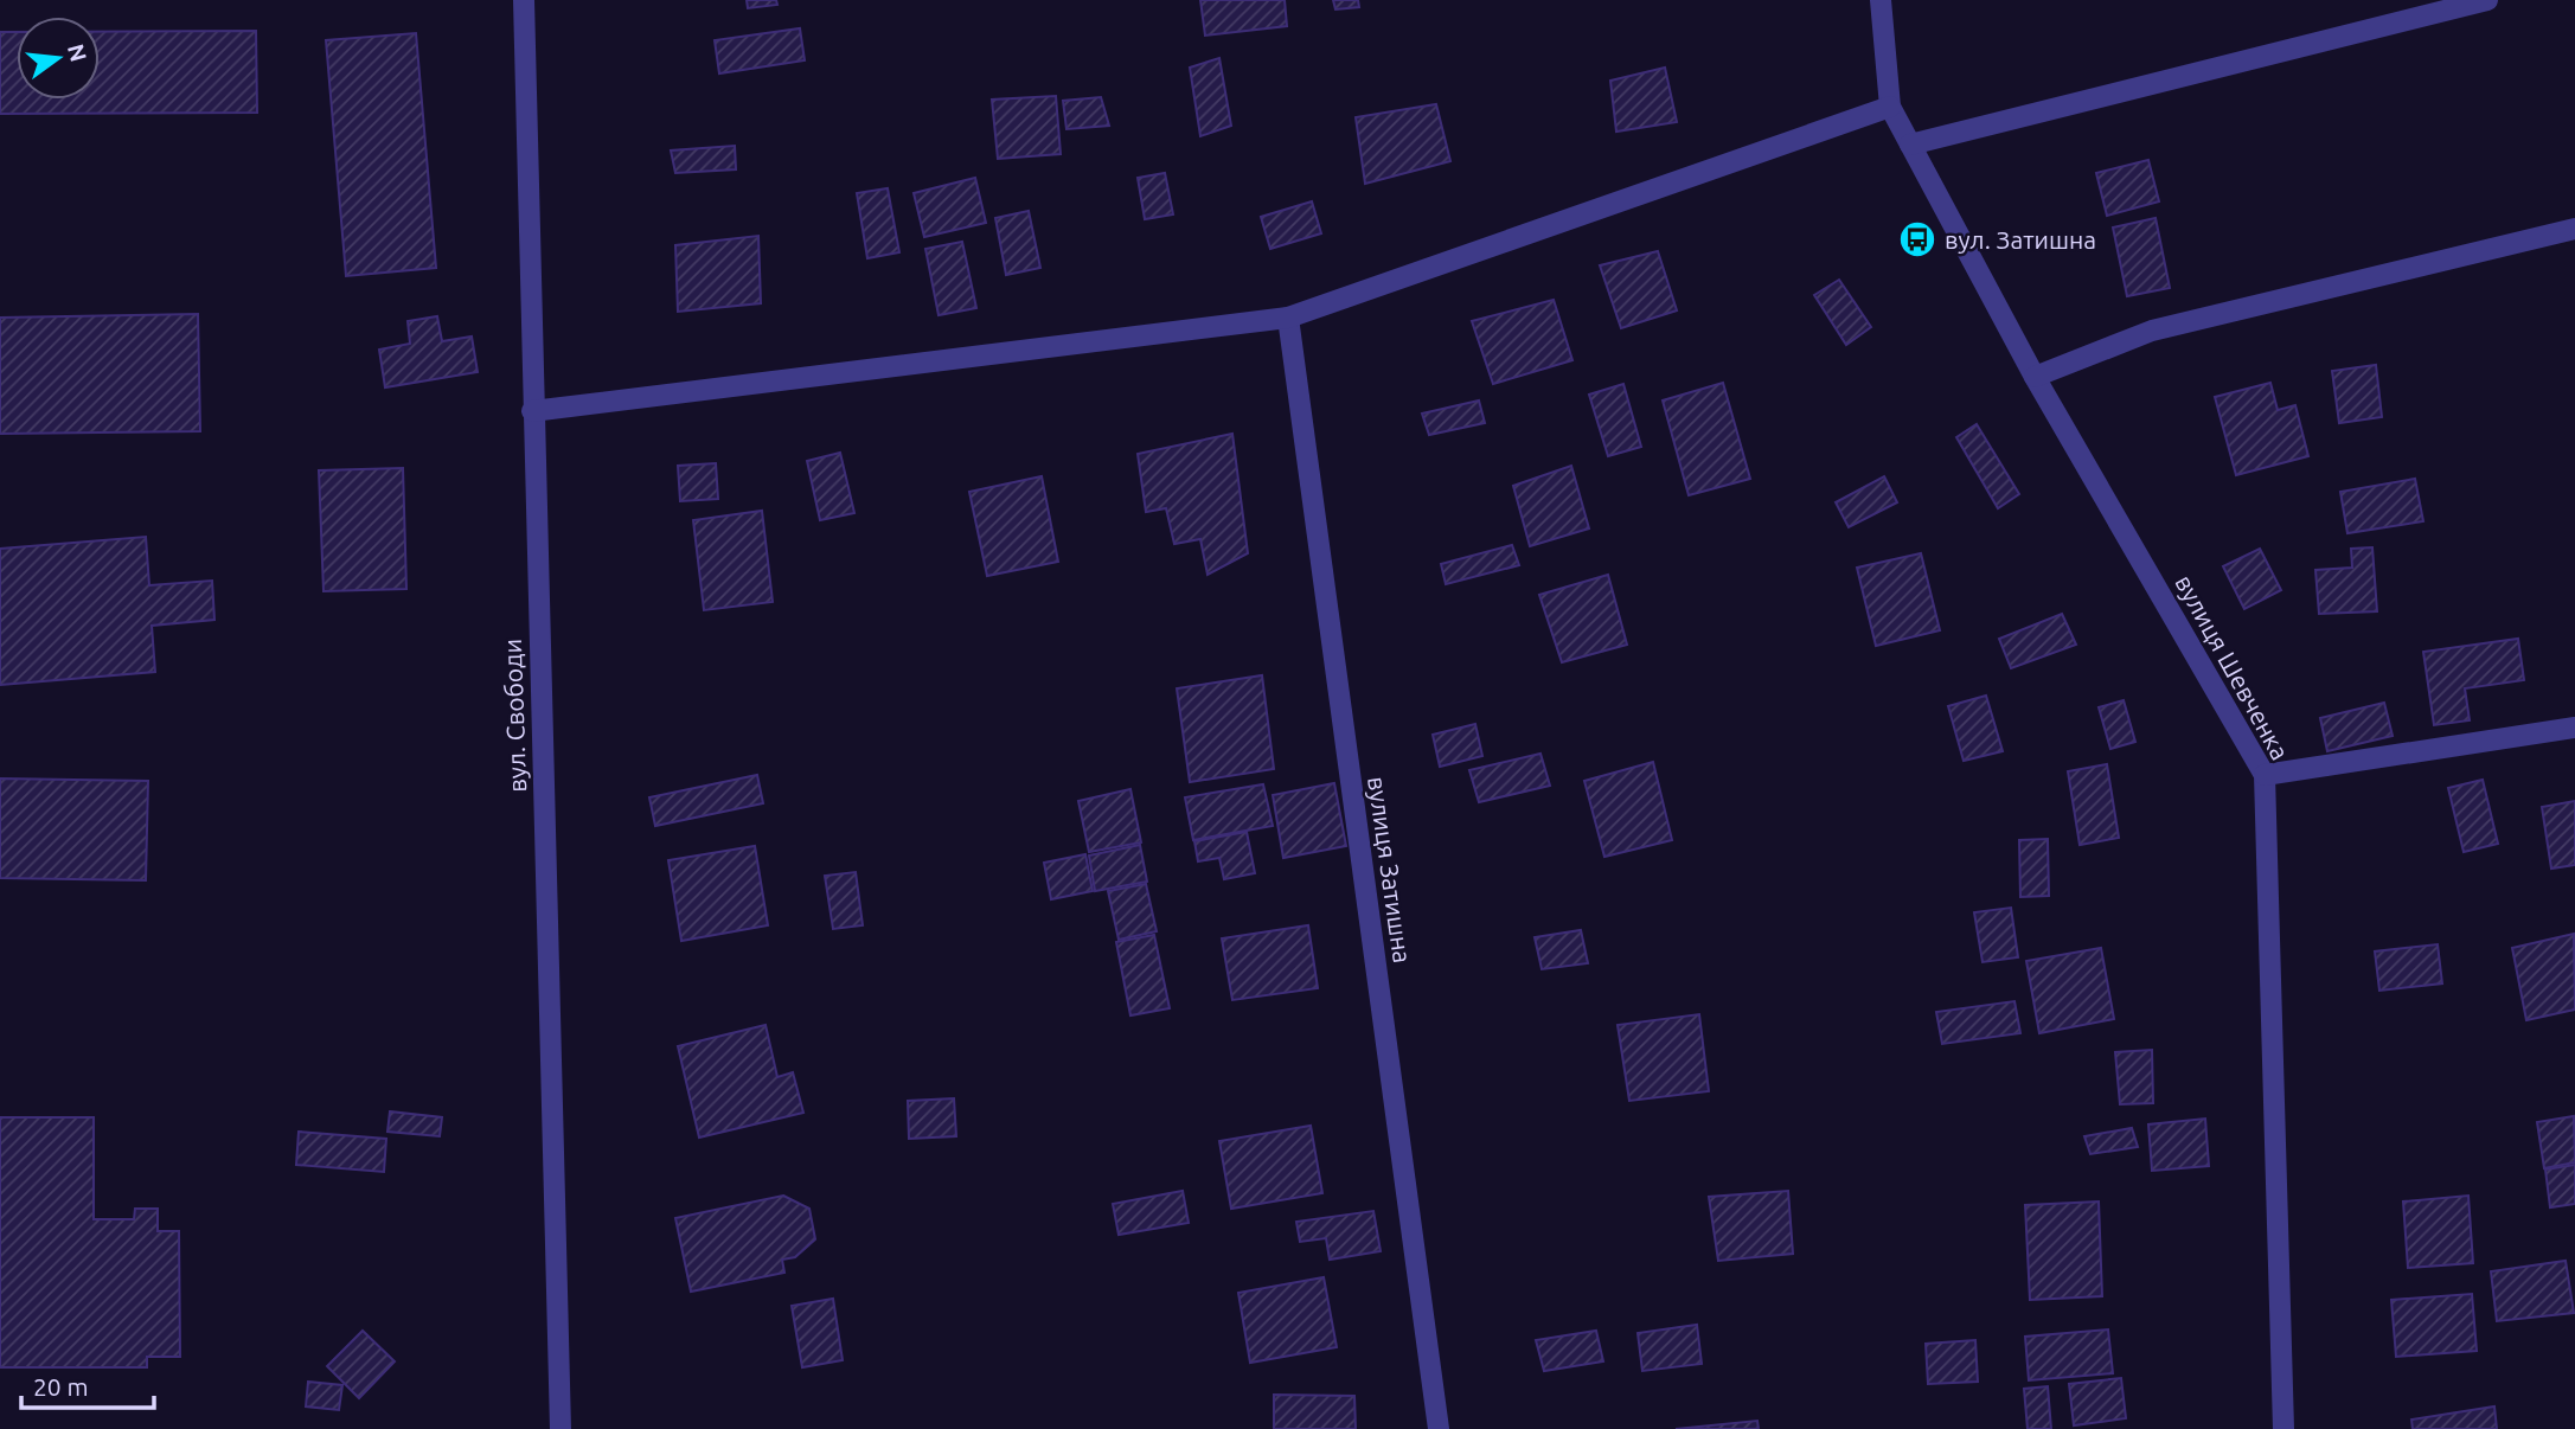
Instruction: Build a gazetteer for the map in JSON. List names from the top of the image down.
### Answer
{
  "streets": {
    "street": ["вулиця Шевченка", "вул. Свободи", "вулиця Затишна"]
  },
  "places": {
    "bus stop": ["вул. Затишна"]
  },
  "scale_bar": "20 m",
  "north": "right"
}
